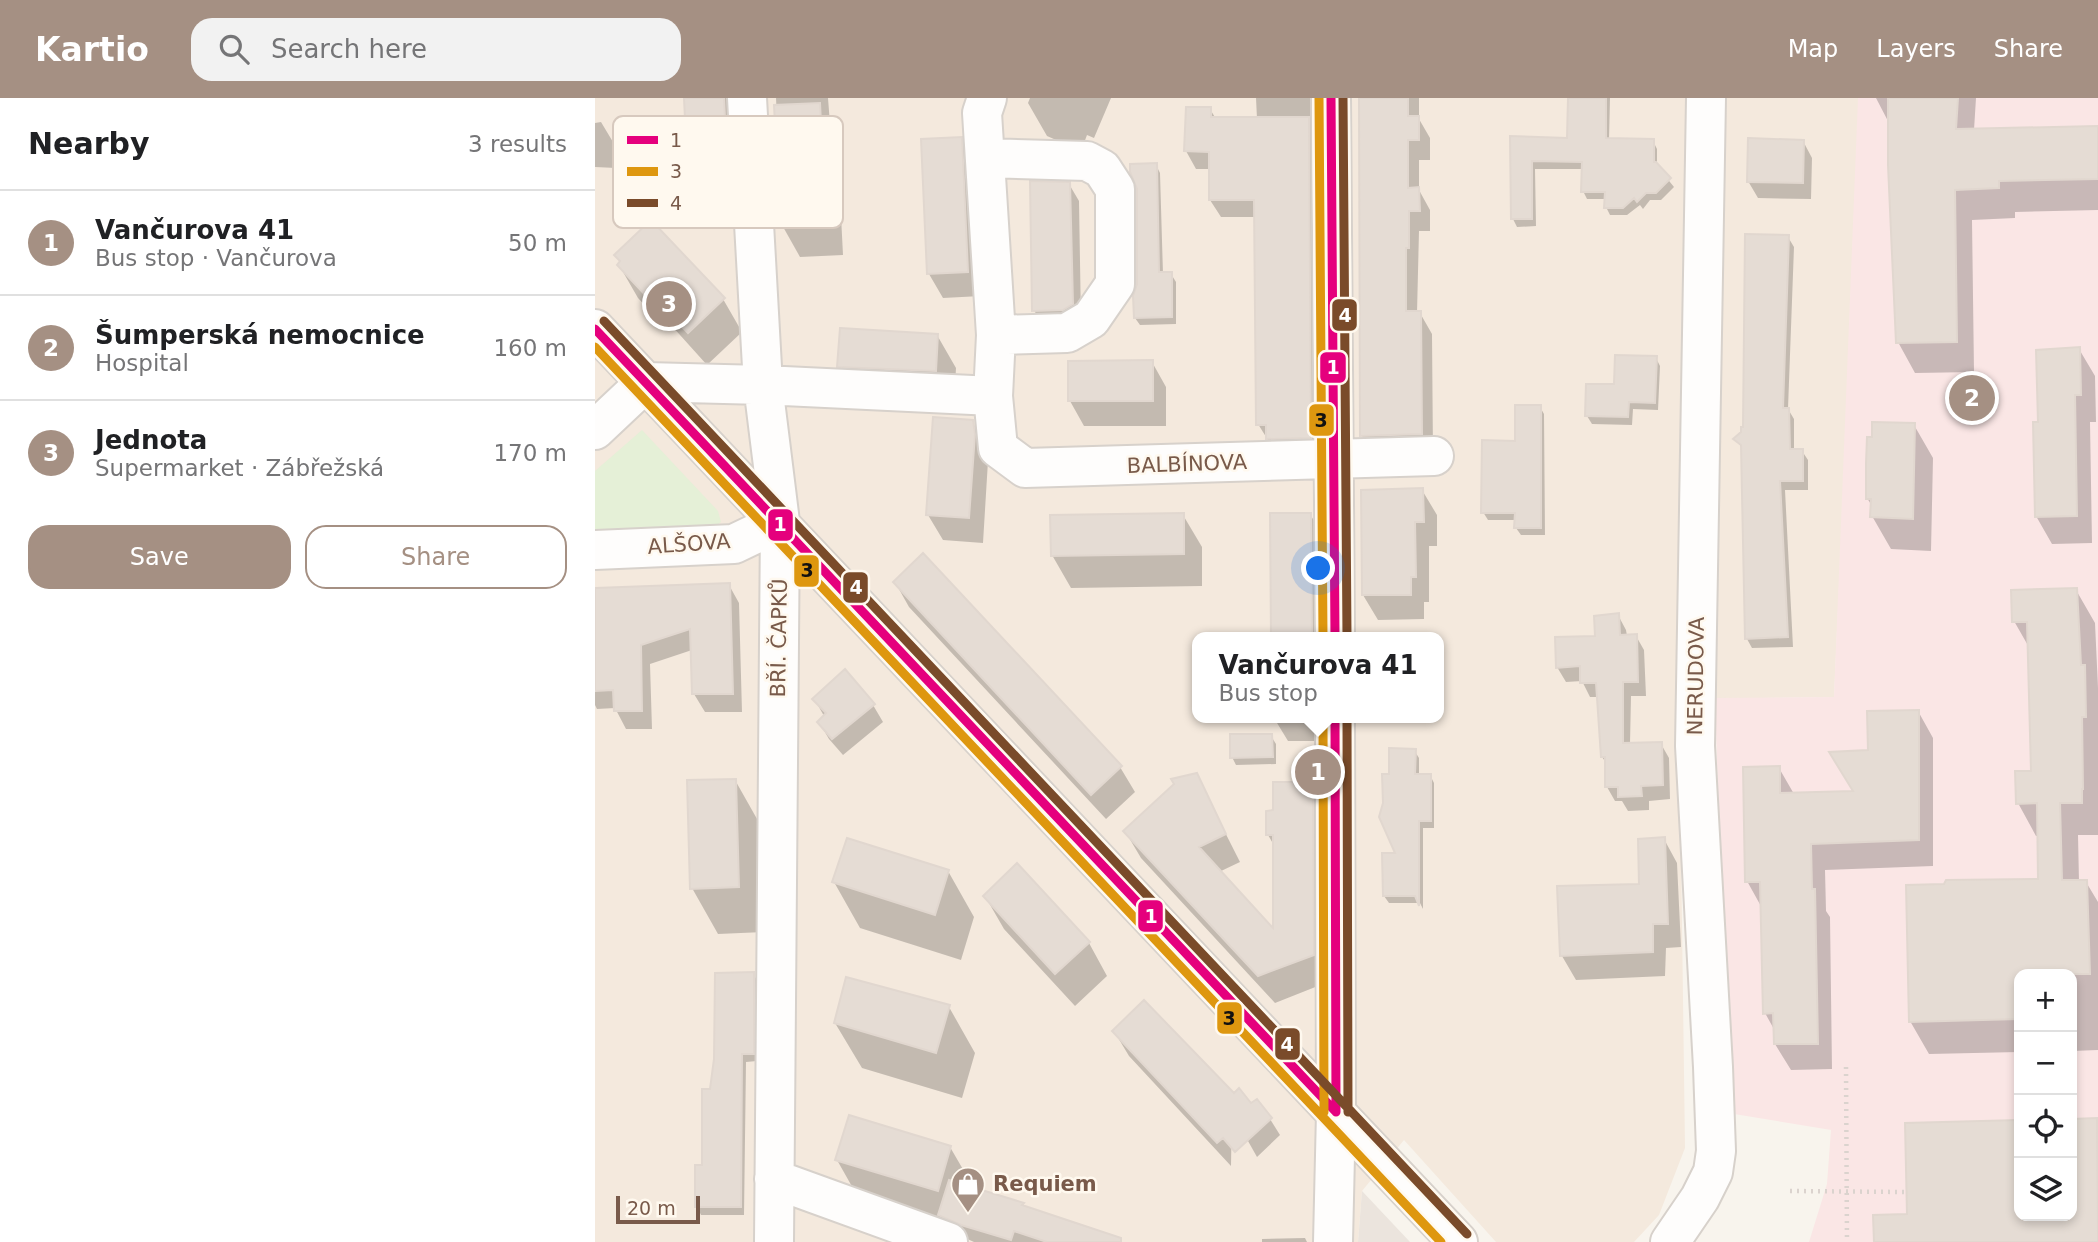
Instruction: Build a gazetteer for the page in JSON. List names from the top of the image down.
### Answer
{
  "streets": {
    "street": [
      "BALBÍNOVA",
      "ALŠOVA",
      "BŘÍ. ČAPKŮ",
      "NERUDOVA"
    ]
  },
  "crossings": [
    ["ALŠOVA", "BŘÍ. ČAPKŮ"]
  ],
  "places": {
    "shop": ["Requiem"]
  },
  "lines": ["transit line 1", "transit line 3", "transit line 4"],
  "legend": ["1", "3", "4"],
  "scale_bar": "20 m",
  "page": {
    "header": "Kartio",
    "search": "Search here",
    "nav": ["Map", "Layers", "Share"],
    "heading": ["Nearby", "3 results"],
    "list": [
      {
        "mark": "1",
        "name": "Vančurova 41",
        "note": "Bus stop · Vančurova",
        "value": "50 m"
      },
      {
        "mark": "2",
        "name": "Šumperská nemocnice",
        "note": "Hospital",
        "value": "160 m"
      },
      {
        "mark": "3",
        "name": "Jednota",
        "note": "Supermarket · Zábřežská",
        "value": "170 m"
      }
    ],
    "pins": ["3", "2", "1"],
    "buttons": ["Save", "Share"],
    "popup": ["Vančurova 41", "Bus stop"],
    "map_buttons": ["+", "−"],
    "scale": "20 m"
  }
}
